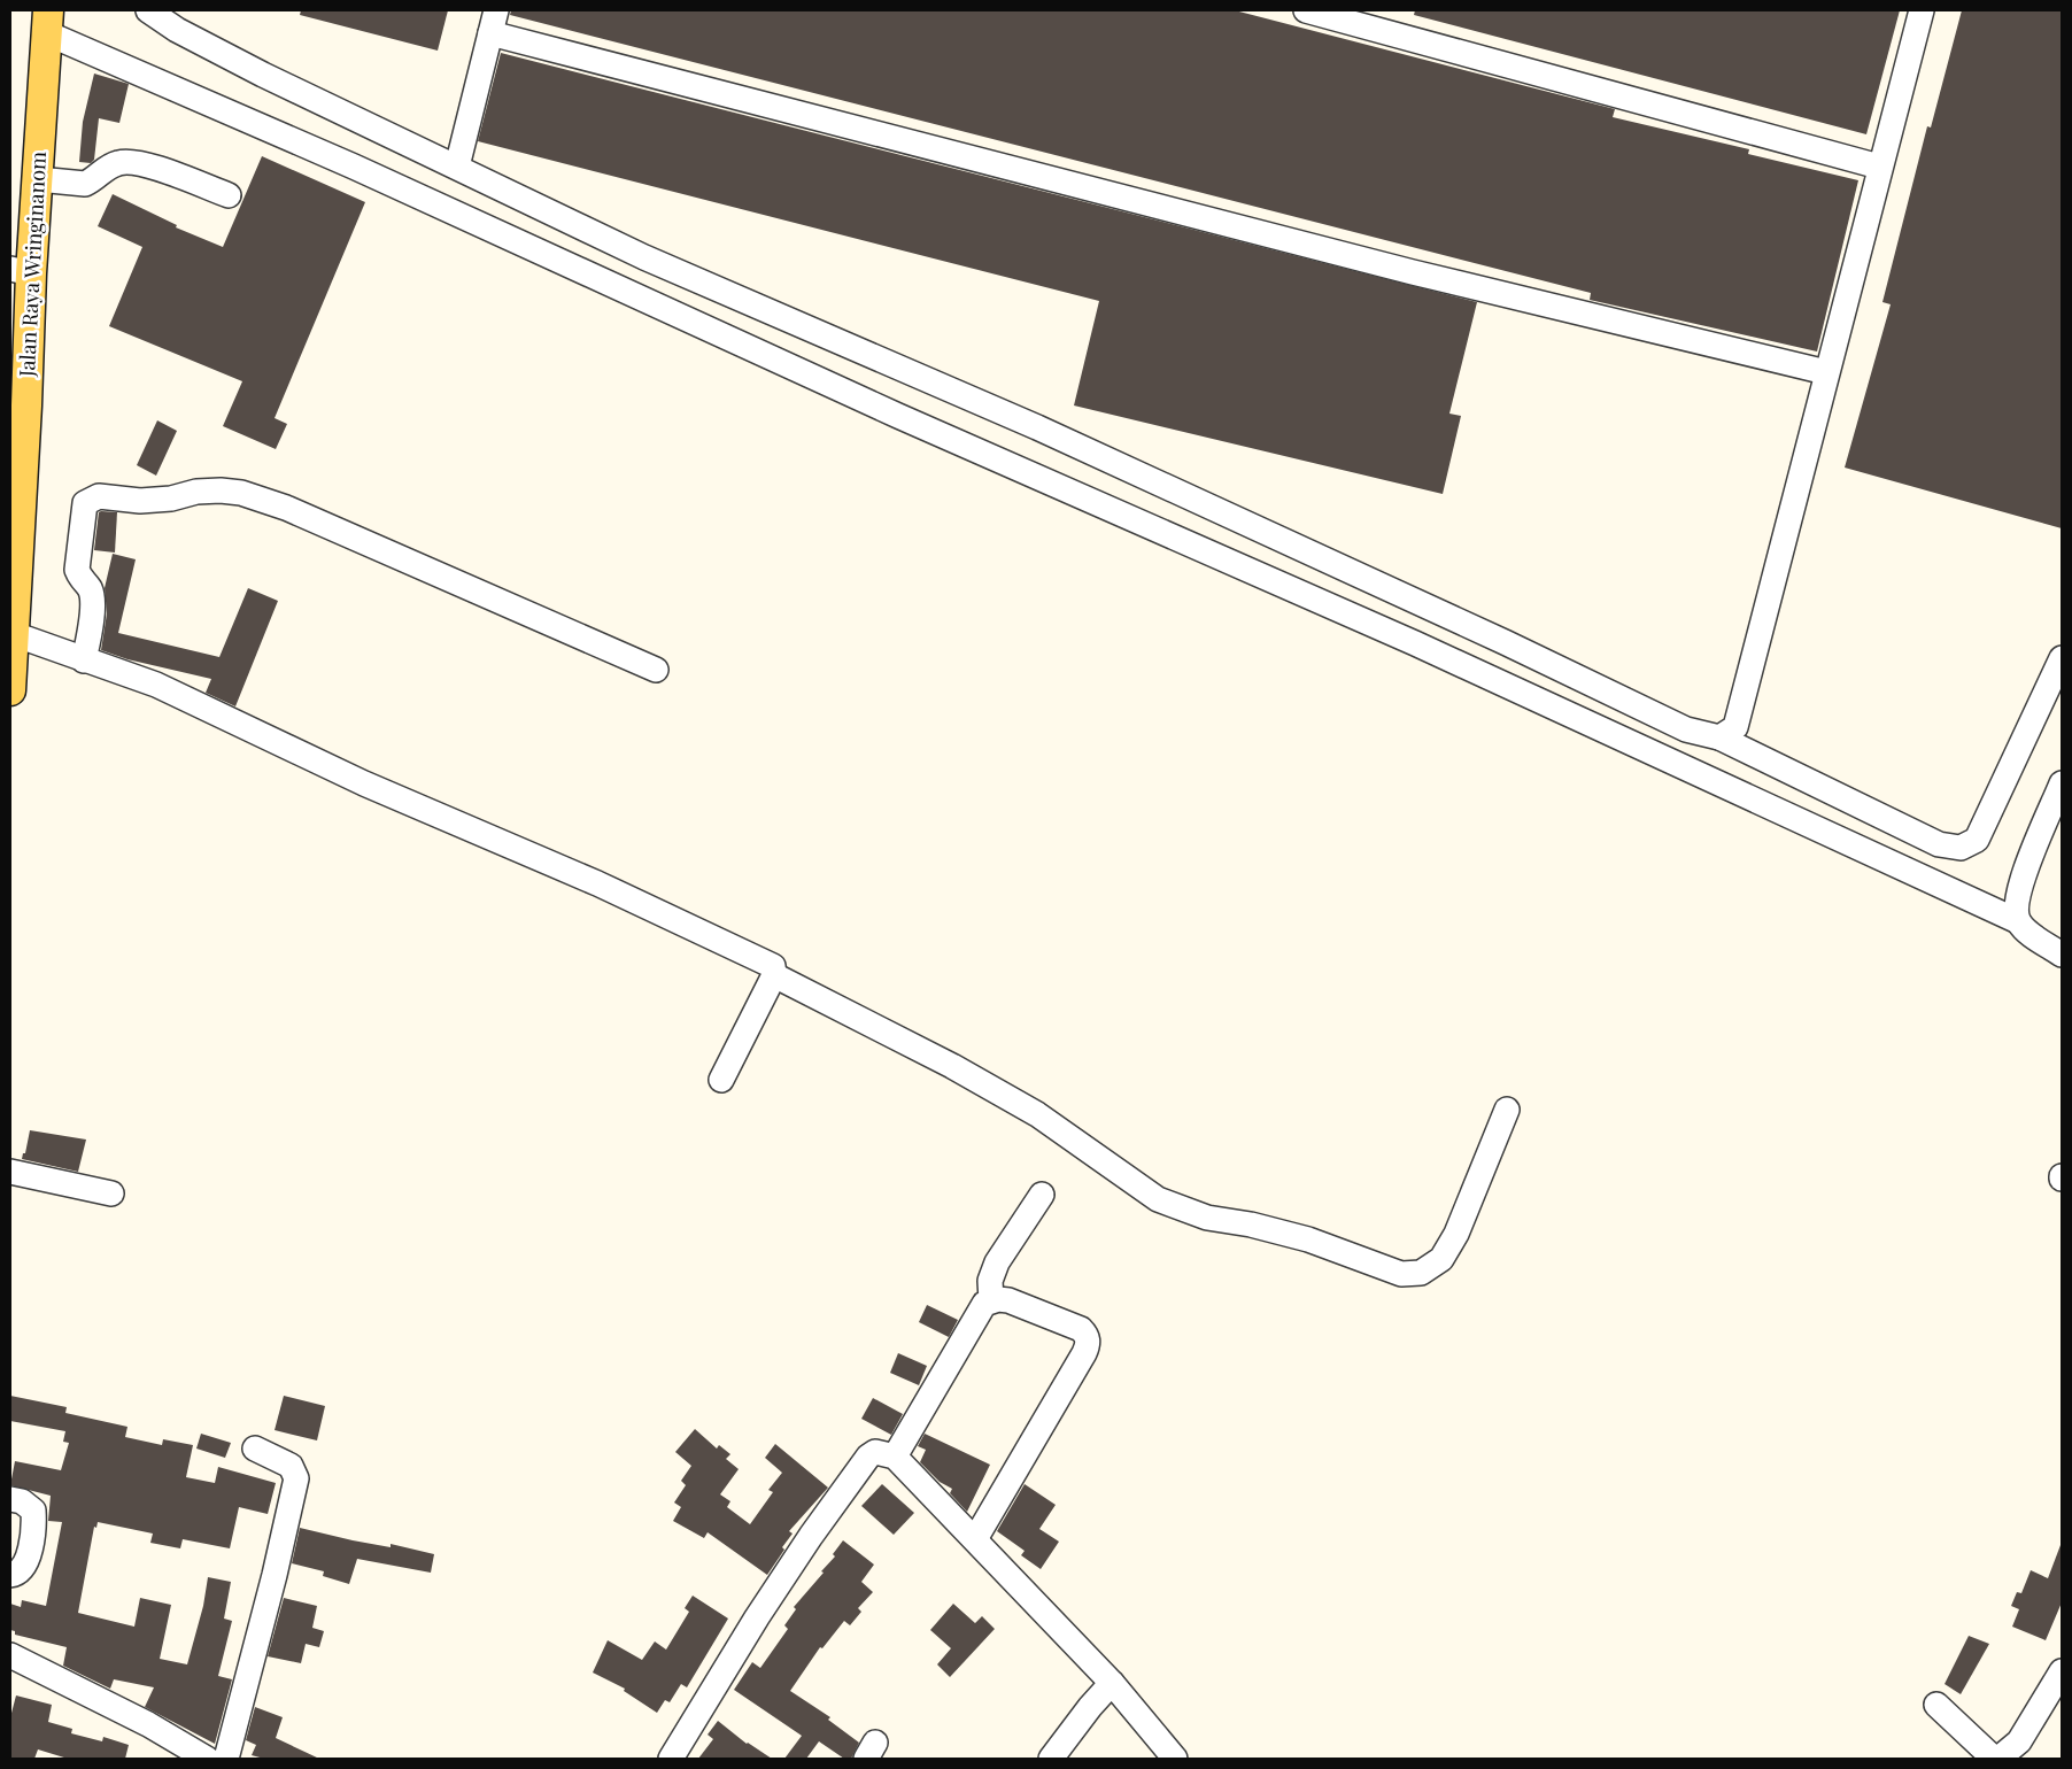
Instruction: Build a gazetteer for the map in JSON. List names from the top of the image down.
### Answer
{
  "streets": {
    "main road": ["Jalan Raya Wringinanom"]
  }
}
